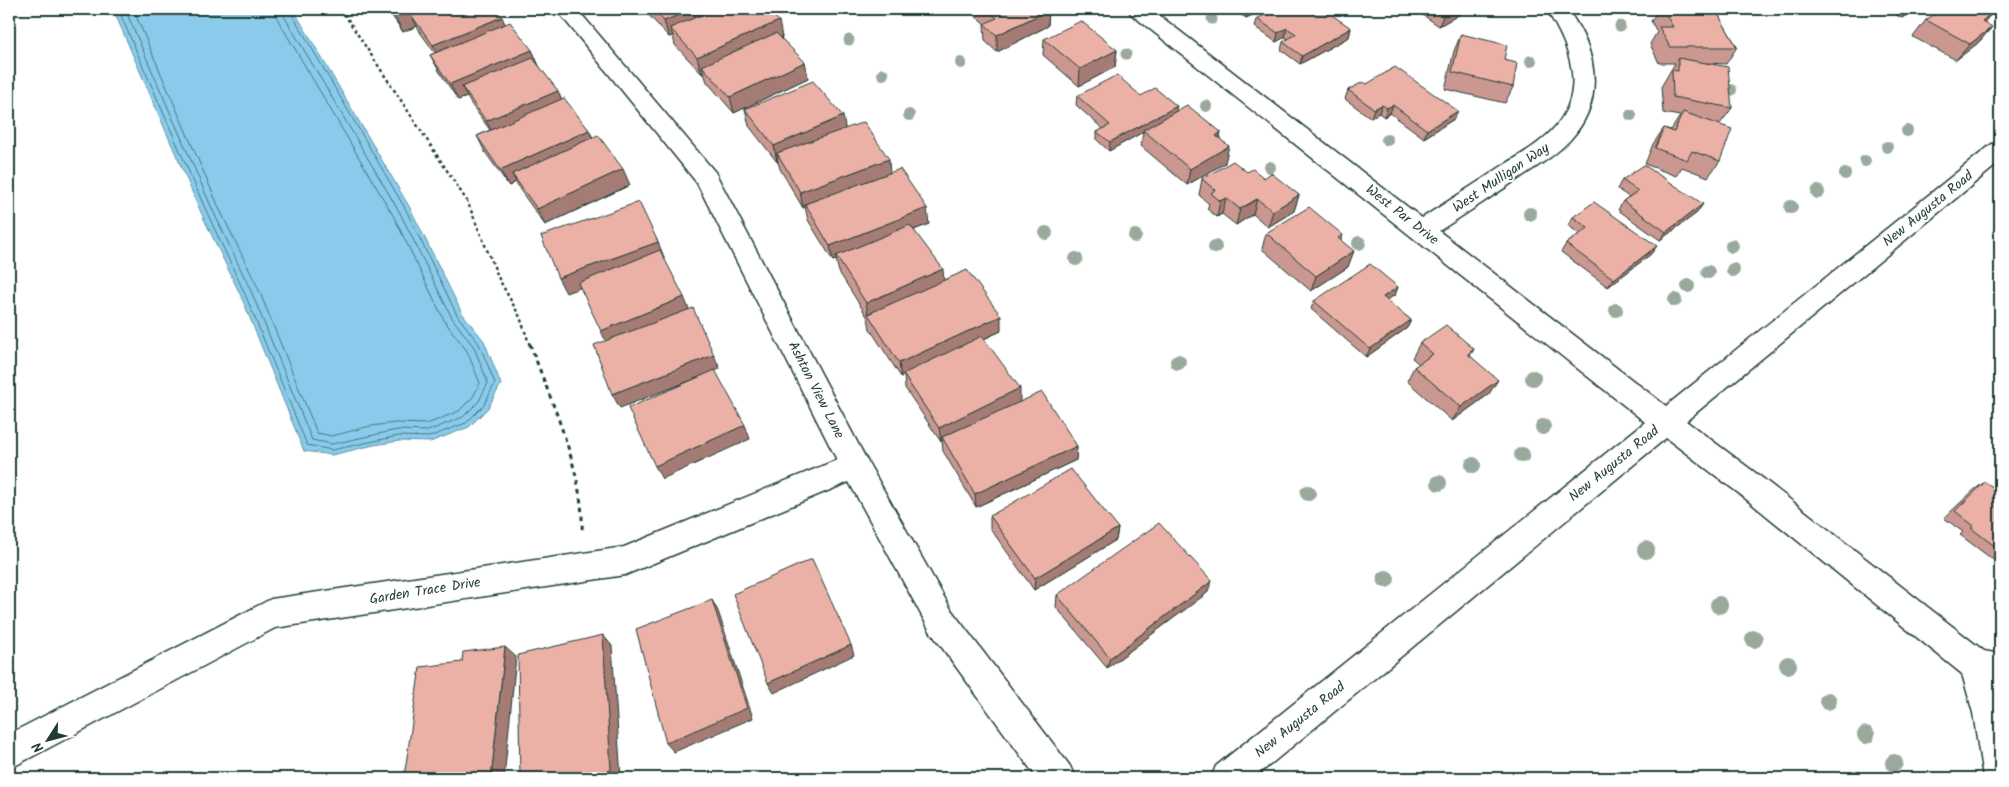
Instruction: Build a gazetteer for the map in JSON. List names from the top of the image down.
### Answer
{
  "streets": {
    "street": [
      "West Mulligan Way",
      "New Augusta Road",
      "West Par Drive",
      "Ashton View Lane",
      "Garden Trace Drive"
    ]
  },
  "crossings": [
    ["West Mulligan Way", "West Par Drive"],
    ["New Augusta Road", "West Par Drive"],
    ["Ashton View Lane", "Garden Trace Drive"]
  ],
  "north": "bottom left"
}
